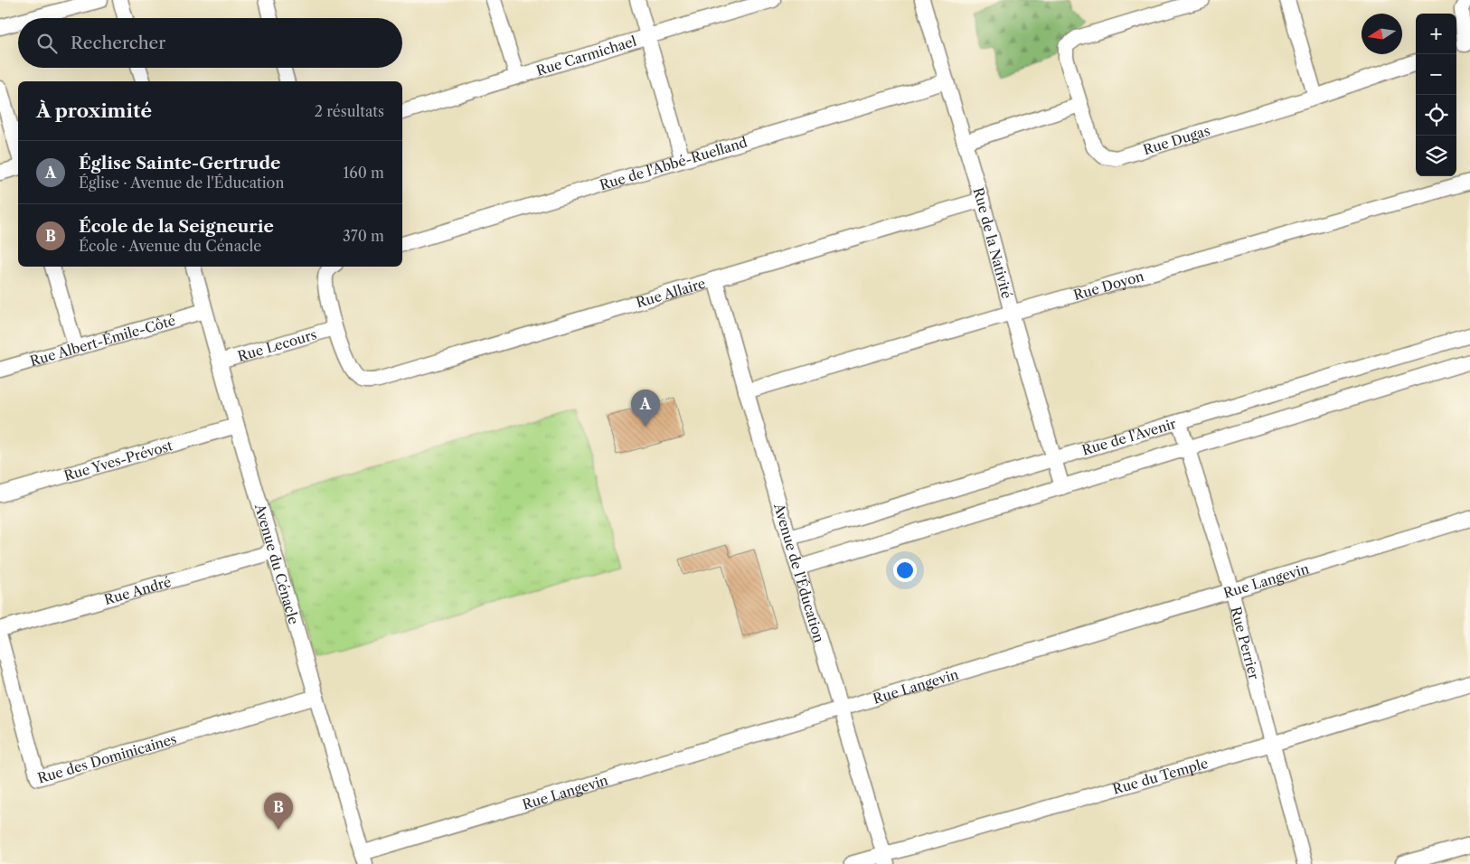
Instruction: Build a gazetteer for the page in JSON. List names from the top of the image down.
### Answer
{
  "streets": {
    "street": [
      "Rue Carmichael",
      "Rue Dugas",
      "Rue de l'Abbé-Ruelland",
      "Rue de la Nativité",
      "Rue Doyon",
      "Rue Allaire",
      "Rue Albert-Émile-Côté",
      "Rue Lecours",
      "Rue de l'Avenir",
      "Rue Yves-Prévost",
      "Avenue du Cénacle",
      "Avenue de l'Éducation",
      "Rue Langevin",
      "Rue André",
      "Rue Perrier",
      "Rue des Dominicaines",
      "Rue du Temple"
    ]
  },
  "crossings": [
    ["Rue de l'Abbé-Ruelland", "Rue de la Nativité"],
    ["Rue de la Nativité", "Rue Doyon"],
    ["Rue de la Nativité", "Rue Allaire"],
    ["Rue de la Nativité", "Rue de l'Avenir"],
    ["Rue Doyon", "Avenue de l'Éducation"],
    ["Rue Allaire", "Rue Lecours"],
    ["Rue Allaire", "Avenue de l'Éducation"],
    ["Rue Albert-Émile-Côté", "Avenue du Cénacle"],
    ["Rue Lecours", "Avenue du Cénacle"],
    ["Rue de l'Avenir", "Avenue de l'Éducation"],
    ["Rue de l'Avenir", "Rue Perrier"],
    ["Rue Yves-Prévost", "Avenue du Cénacle"],
    ["Avenue du Cénacle", "Rue Langevin"],
    ["Avenue du Cénacle", "Rue André"],
    ["Avenue du Cénacle", "Rue des Dominicaines"],
    ["Avenue de l'Éducation", "Rue Langevin"],
    ["Avenue de l'Éducation", "Rue du Temple"],
    ["Rue Langevin", "Rue Perrier"],
    ["Rue Perrier", "Rue du Temple"]
  ],
  "north": "left",
  "page": {
    "map_buttons": ["+", "−"],
    "search": "Rechercher",
    "heading": ["À proximité", "2 résultats"],
    "list": [
      {
        "mark": "A",
        "name": "Église Sainte-Gertrude",
        "note": "Église · Avenue de l'Éducation",
        "value": "160 m"
      },
      {
        "mark": "B",
        "name": "École de la Seigneurie",
        "note": "École · Avenue du Cénacle",
        "value": "370 m"
      }
    ],
    "pins": ["A", "B"]
  }
}
